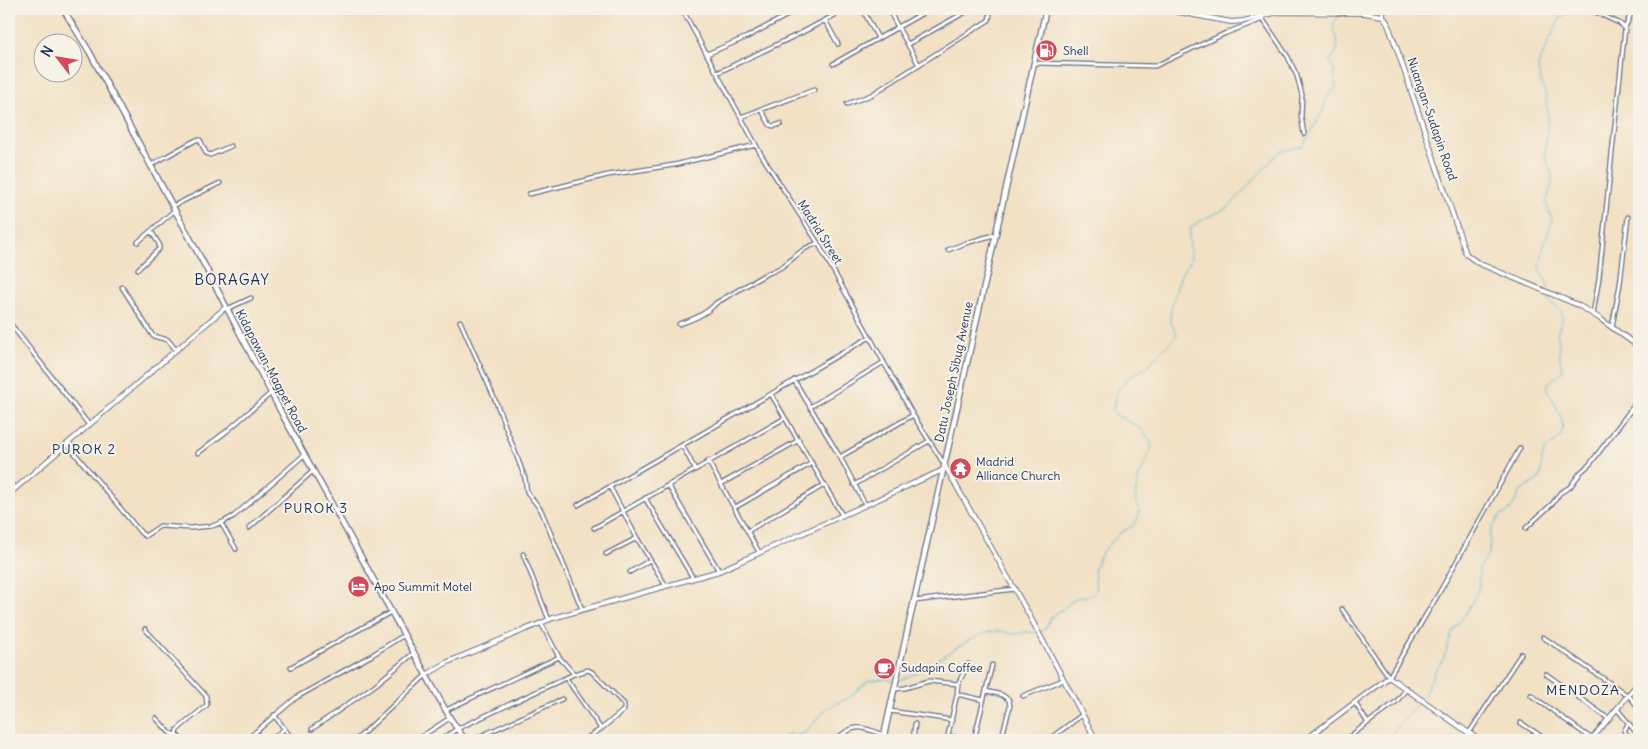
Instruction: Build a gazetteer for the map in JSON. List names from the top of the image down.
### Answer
{
  "streets": {
    "main road": ["Kidapawan-Magpet Road", "Datu Joseph Sibug Avenue"],
    "street": ["Nuangan-Sudapin Road", "Madrid Street"]
  },
  "crossings": [
    ["Madrid Street", "Datu Joseph Sibug Avenue"]
  ],
  "districts": [
    "BORAGAY",
    "PUROK 2",
    "PUROK 3",
    "MENDOZA"
  ],
  "places": {
    "fuel station": ["Shell"],
    "temple": ["Madrid Alliance Church"],
    "hotel": ["Apo Summit Motel"],
    "cafe": ["Sudapin Coffee"]
  },
  "north": "top left"
}
